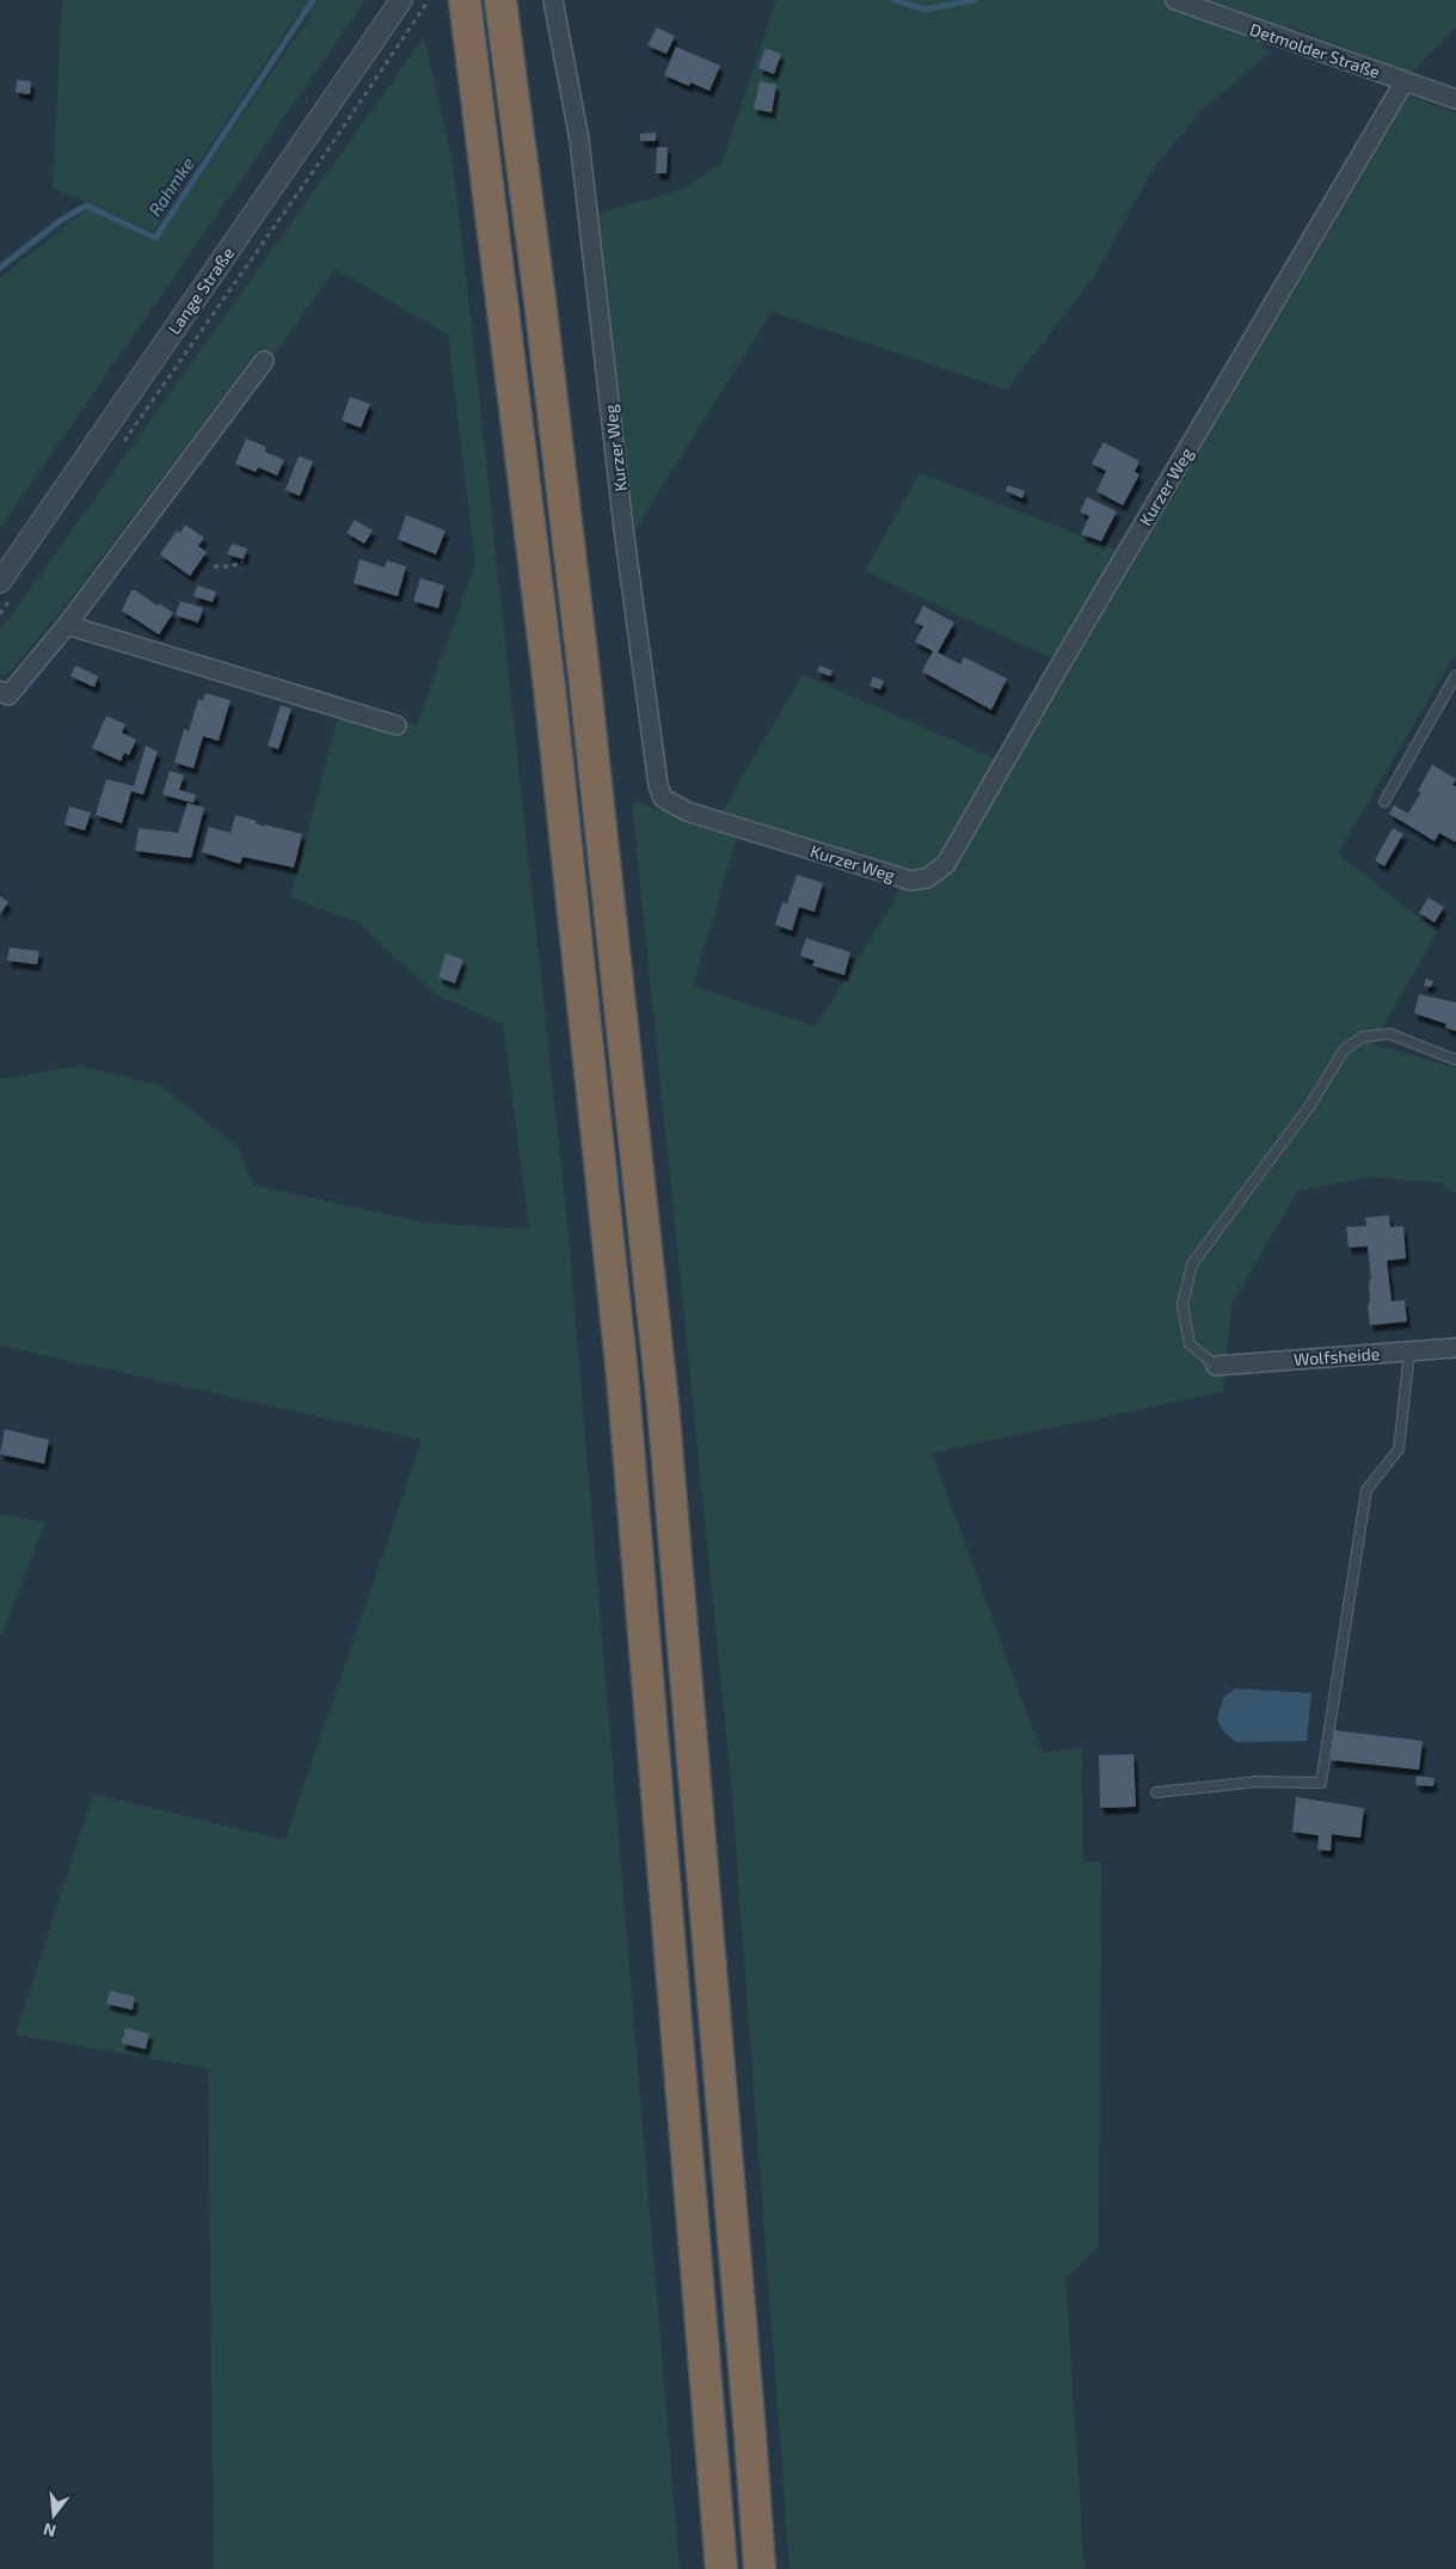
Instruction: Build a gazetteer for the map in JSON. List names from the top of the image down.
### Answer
{
  "streets": {
    "street": [
      "Detmolder Straße",
      "Lange Straße",
      "Kurzer Weg",
      "Wolfsheide"
    ]
  },
  "crossings": [
    ["Detmolder Straße", "Kurzer Weg"]
  ],
  "water": ["Rahmke"],
  "north": "bottom"
}
